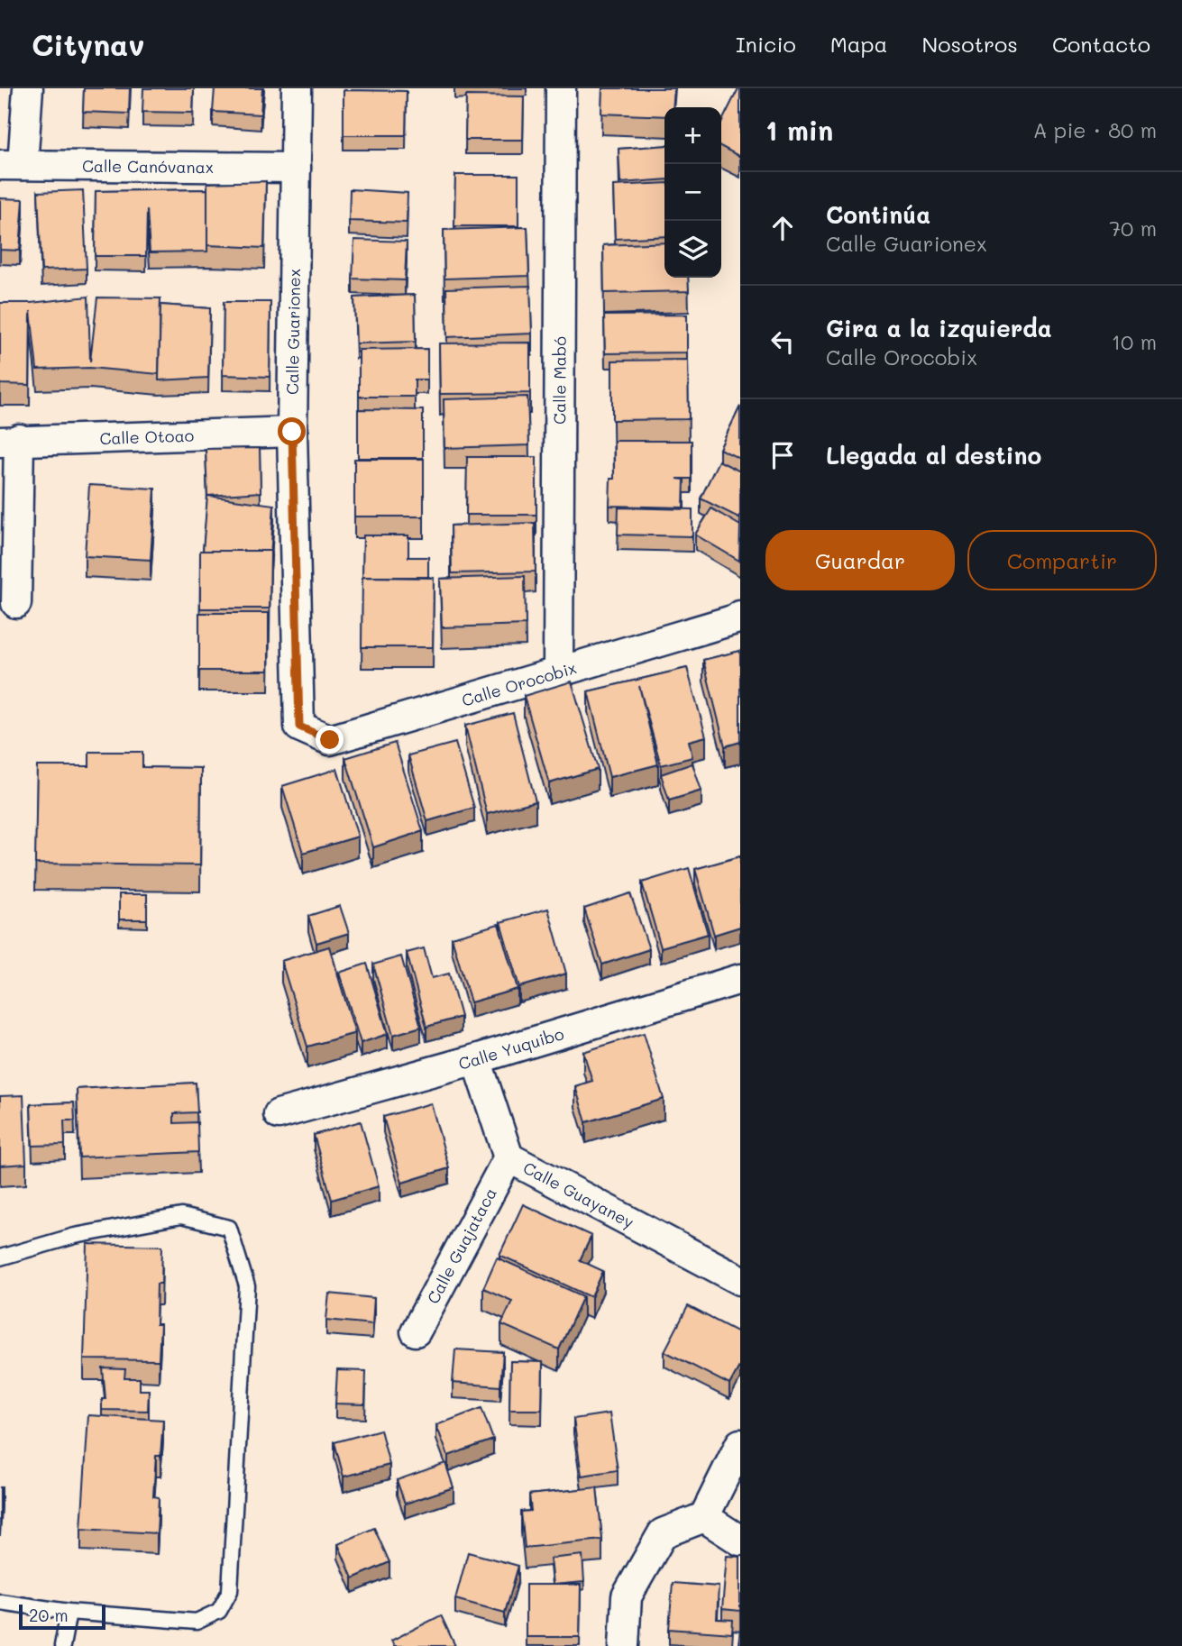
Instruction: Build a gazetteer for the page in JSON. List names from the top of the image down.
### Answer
{
  "streets": {
    "street": [
      "Calle Canóvanax",
      "Calle Guarionex",
      "Calle Mabó",
      "Calle Otoao",
      "Calle Orocobix",
      "Calle Yuquibo",
      "Calle Guayaney",
      "Calle Guajataca"
    ]
  },
  "crossings": [
    ["Calle Canóvanax", "Calle Guarionex"],
    ["Calle Guarionex", "Calle Otoao"],
    ["Calle Guarionex", "Calle Orocobix"],
    ["Calle Mabó", "Calle Orocobix"],
    ["Calle Yuquibo", "Calle Guayaney"],
    ["Calle Guayaney", "Calle Guajataca"]
  ],
  "scale_bar": "20 m",
  "page": {
    "header": "Citynav",
    "nav": [
      "Inicio",
      "Mapa",
      "Nosotros",
      "Contacto"
    ],
    "heading": ["1 min", "A pie · 80 m"],
    "map_buttons": ["+", "−"],
    "list": [
      ["Continúa", "Calle Guarionex", "70 m"],
      ["Gira a la izquierda", "Calle Orocobix", "10 m"],
      "Llegada al destino"
    ],
    "buttons": ["Guardar", "Compartir"],
    "scale": "20 m"
  }
}
